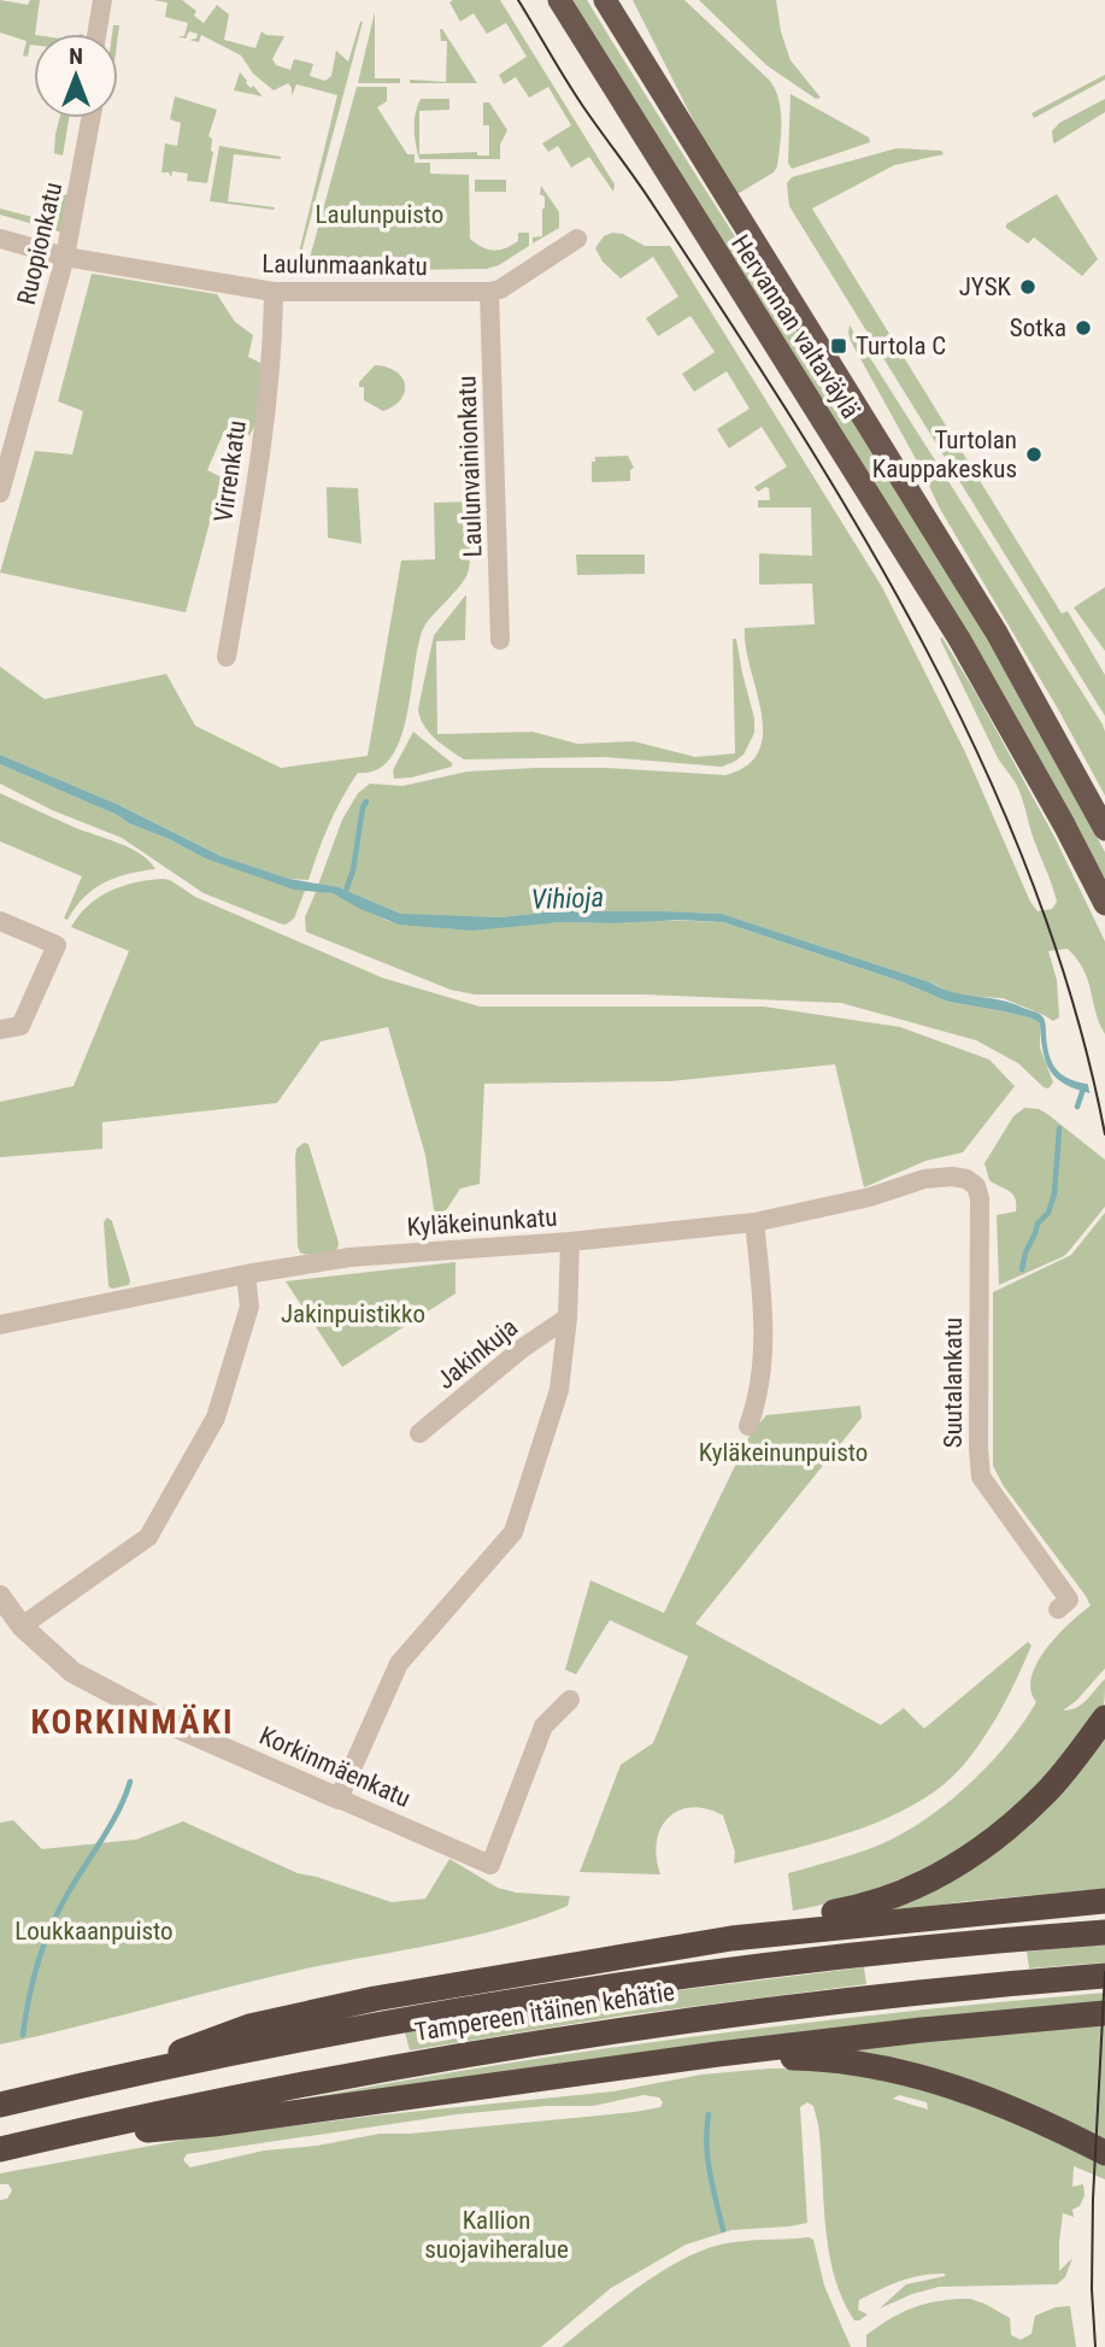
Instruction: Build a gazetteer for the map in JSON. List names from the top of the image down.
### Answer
{
  "streets": {
    "highway": ["Hervannan valtaväylä", "Tampereen itäinen kehätie"],
    "street": [
      "Ruopionkatu",
      "Laulunmaankatu",
      "Laulunvainionkatu",
      "Virrenkatu",
      "Kyläkeinunkatu",
      "Jakinkuja",
      "Suutalankatu",
      "Korkinmäenkatu"
    ]
  },
  "crossings": [
    ["Ruopionkatu", "Laulunmaankatu"],
    ["Laulunmaankatu", "Laulunvainionkatu"],
    ["Laulunmaankatu", "Virrenkatu"],
    ["Kyläkeinunkatu", "Suutalankatu"]
  ],
  "districts": ["KORKINMÄKI"],
  "water": ["Vihioja"],
  "parks": [
    "Laulunpuisto",
    "Jakinpuistikko",
    "Kyläkeinunpuisto",
    "Loukkaanpuisto",
    "Kallion suojaviheralue"
  ],
  "places": {
    "other": ["JYSK", "Sotka", "Turtolan Kauppakeskus"],
    "transit": ["Turtola C"]
  },
  "north": "top"
}
